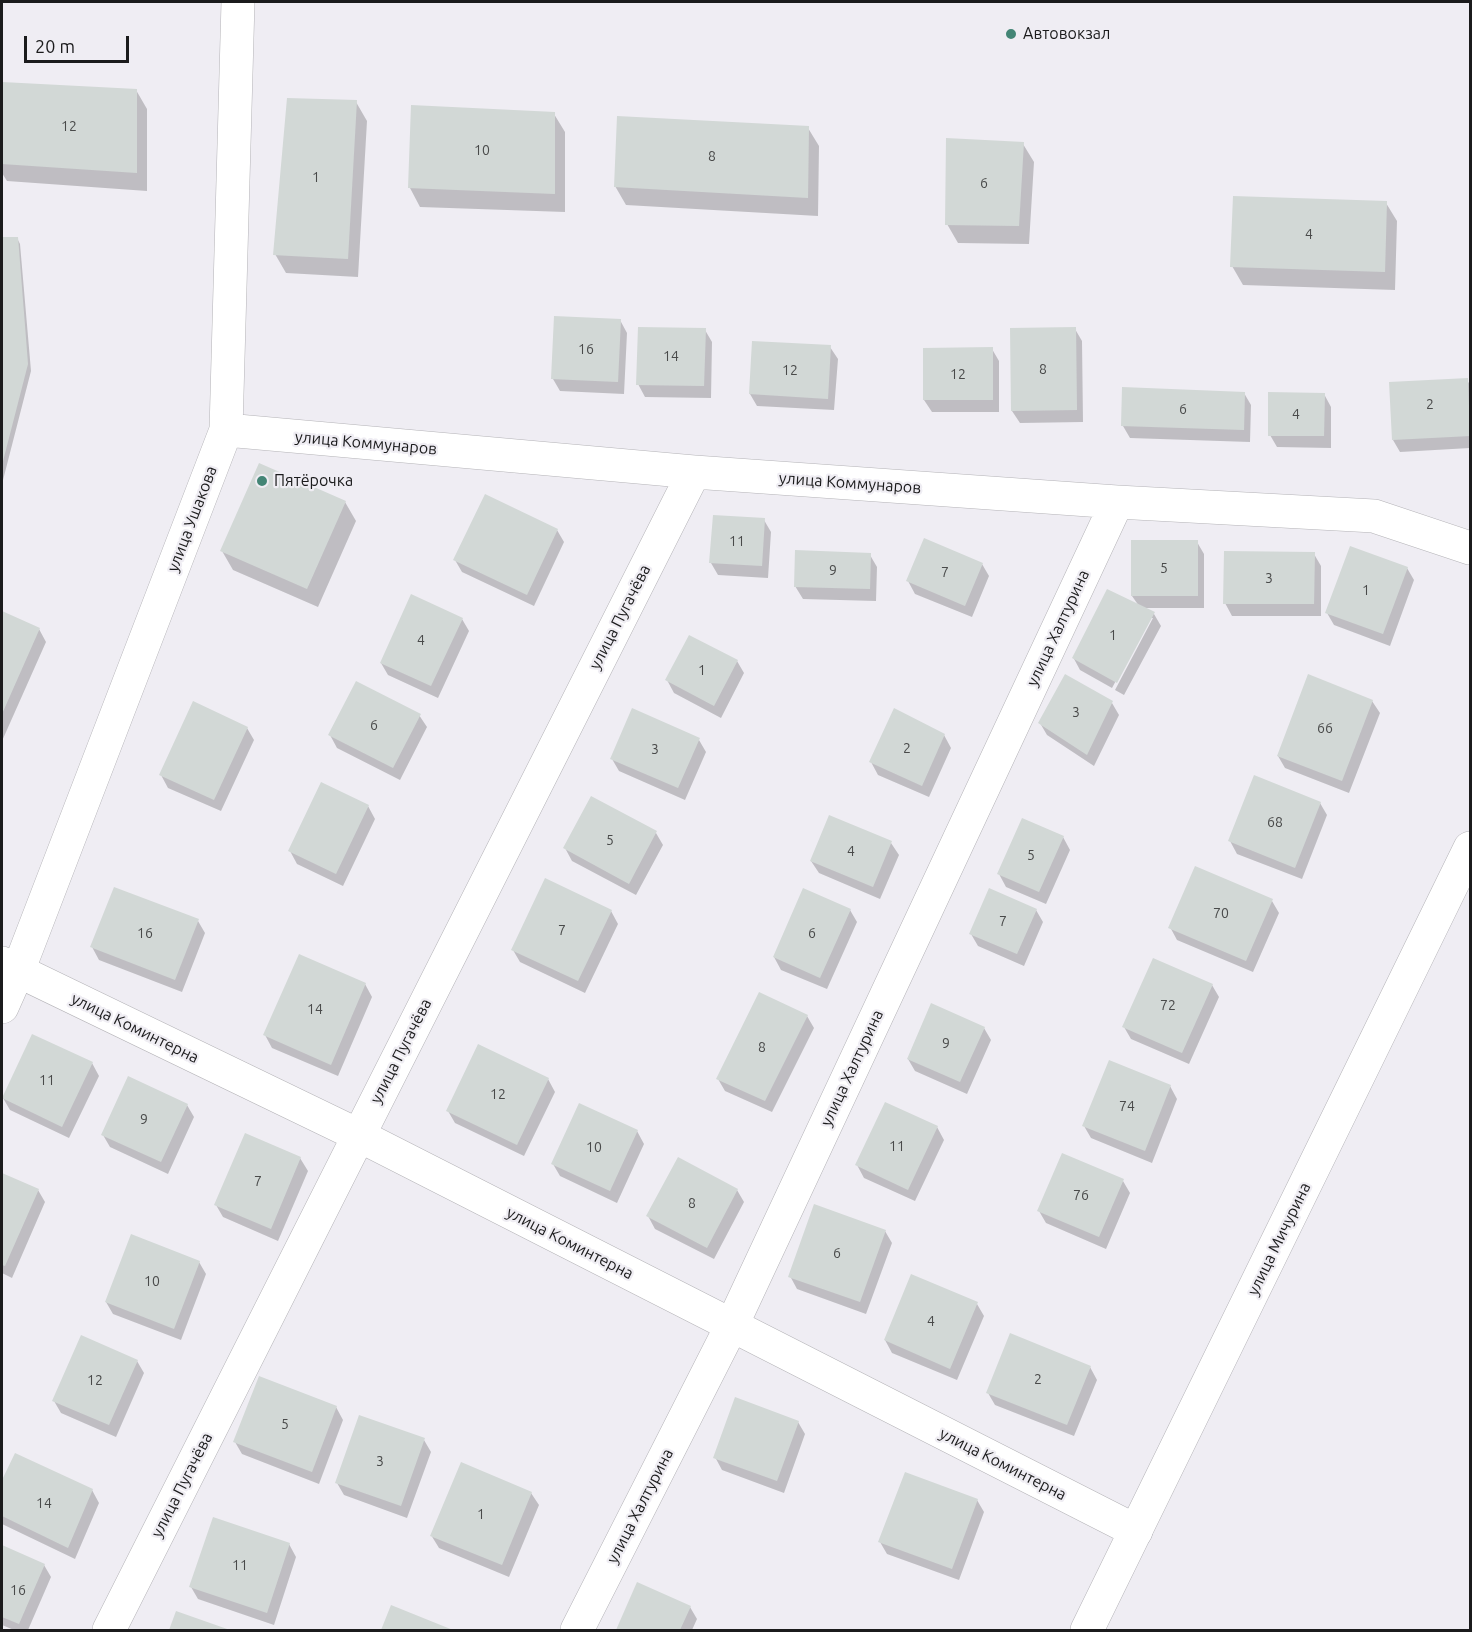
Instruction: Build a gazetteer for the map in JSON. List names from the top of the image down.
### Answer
{
  "streets": {
    "street": [
      "улица Коммунаров",
      "улица Ушакова",
      "улица Пугачёва",
      "улица Халтурина",
      "улица Коминтерна",
      "улица Мичурина"
    ]
  },
  "crossings": [
    ["улица Коммунаров", "улица Ушакова"],
    ["улица Коммунаров", "улица Пугачёва"],
    ["улица Коммунаров", "улица Халтурина"],
    ["улица Ушакова", "улица Коминтерна"],
    ["улица Пугачёва", "улица Коминтерна"],
    ["улица Халтурина", "улица Коминтерна"],
    ["улица Коминтерна", "улица Мичурина"]
  ],
  "places": ["Автовокзал", "Пятёрочка"],
  "house_numbers": [
    "12",
    "10",
    "8",
    "1",
    "6",
    "4",
    "16",
    "14",
    "8",
    "12",
    "12",
    "2",
    "6",
    "4",
    "11",
    "5",
    "9",
    "7",
    "3",
    "1",
    "1",
    "4",
    "1",
    "3",
    "6",
    "66",
    "2",
    "3",
    "68",
    "5",
    "4",
    "5",
    "70",
    "7",
    "7",
    "16",
    "6",
    "72",
    "14",
    "9",
    "8",
    "11",
    "12",
    "74",
    "9",
    "11",
    "10",
    "7",
    "76",
    "8",
    "6",
    "10",
    "4",
    "2",
    "12",
    "5",
    "3",
    "14",
    "1",
    "11",
    "16"
  ],
  "scale_bar": "20 m"
}
